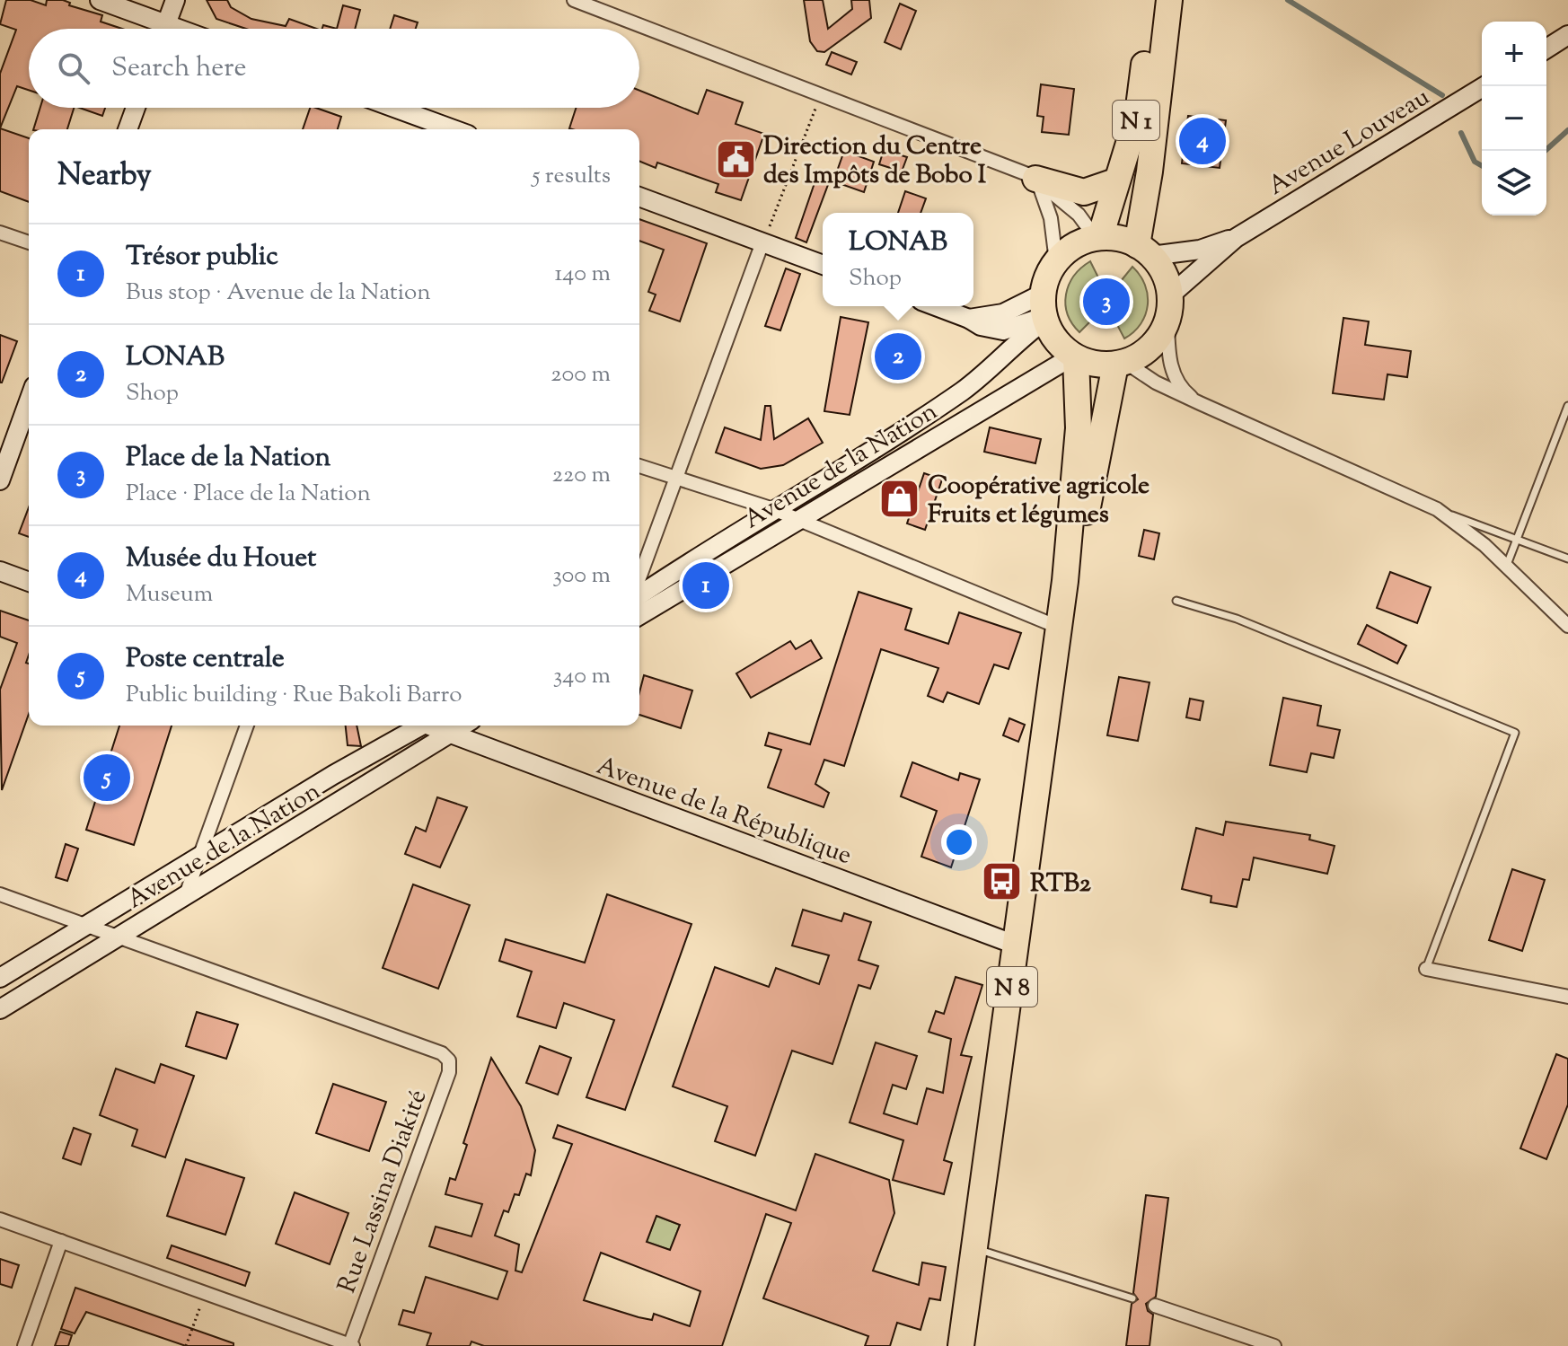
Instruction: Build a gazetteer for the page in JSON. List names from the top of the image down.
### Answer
{
  "streets": {
    "highway": ["N 1", "N 8"],
    "main road": ["Avenue Louveau", "Avenue de la Nation", "Avenue de la République"],
    "street": ["Rue Lassina Diakité"]
  },
  "crossings": [
    ["N 1", "Avenue Louveau"],
    ["N 1", "Avenue de la Nation"],
    ["N 1", "N 8"],
    ["Avenue Louveau", "Avenue de la Nation"],
    ["Avenue Louveau", "N 8"],
    ["Avenue de la Nation", "Avenue de la République"],
    ["Avenue de la Nation", "N 8"],
    ["Avenue de la Nation", "Rue Lassina Diakité"],
    ["Avenue de la République", "N 8"]
  ],
  "places": {
    "public building": ["Direction du Centre des Impôts de Bobo I"],
    "shop": ["Coopérative agricole Fruits et légumes"],
    "bus stop": ["RTB2"]
  },
  "page": {
    "map_buttons": ["+", "−"],
    "search": "Search here",
    "pins": [
      "4",
      "3",
      "2",
      "1",
      "5"
    ],
    "heading": ["Nearby", "5 results"],
    "popup": ["LONAB", "Shop"],
    "list": [
      {
        "mark": "1",
        "name": "Trésor public",
        "note": "Bus stop · Avenue de la Nation",
        "value": "140 m"
      },
      {
        "mark": "2",
        "name": "LONAB",
        "note": "Shop",
        "value": "200 m"
      },
      {
        "mark": "3",
        "name": "Place de la Nation",
        "note": "Place · Place de la Nation",
        "value": "220 m"
      },
      {
        "mark": "4",
        "name": "Musée du Houet",
        "note": "Museum",
        "value": "300 m"
      },
      {
        "mark": "5",
        "name": "Poste centrale",
        "note": "Public building · Rue Bakoli Barro",
        "value": "340 m"
      }
    ]
  }
}
